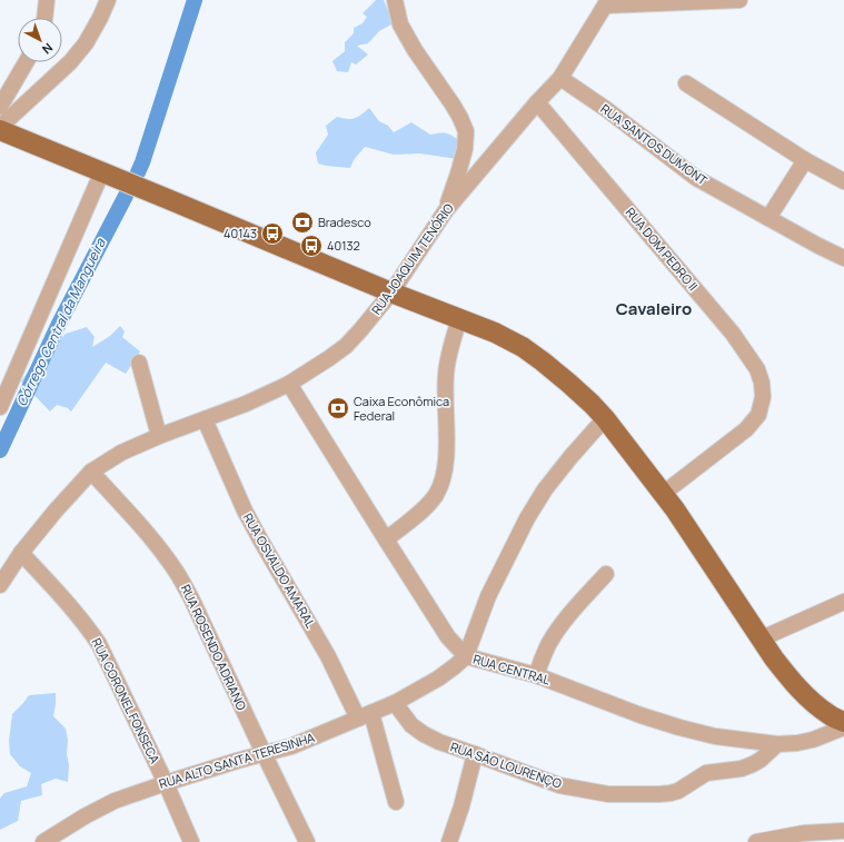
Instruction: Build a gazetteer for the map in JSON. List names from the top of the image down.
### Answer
{
  "streets": {
    "street": [
      "RUA SANTOS DUMONT",
      "RUA DOM PEDRO II",
      "RUA JOAQUIM TENÓRIO",
      "RUA OSVALDO AMARAL",
      "RUA ROSENDO ADRIANO",
      "RUA CENTRAL",
      "RUA CORONEL FONSECA",
      "RUA ALTO SANTA TERESINHA",
      "RUA SÃO LOURENÇO"
    ]
  },
  "crossings": [
    ["RUA SANTOS DUMONT", "RUA JOAQUIM TENÓRIO"],
    ["RUA DOM PEDRO II", "RUA JOAQUIM TENÓRIO"],
    ["RUA JOAQUIM TENÓRIO", "RUA OSVALDO AMARAL"],
    ["RUA JOAQUIM TENÓRIO", "RUA ROSENDO ADRIANO"],
    ["RUA JOAQUIM TENÓRIO", "RUA CENTRAL"],
    ["RUA JOAQUIM TENÓRIO", "RUA CORONEL FONSECA"],
    ["RUA OSVALDO AMARAL", "RUA ALTO SANTA TERESINHA"],
    ["RUA ROSENDO ADRIANO", "RUA ALTO SANTA TERESINHA"],
    ["RUA CENTRAL", "RUA ALTO SANTA TERESINHA"],
    ["RUA CENTRAL", "RUA SÃO LOURENÇO"],
    ["RUA CORONEL FONSECA", "RUA ALTO SANTA TERESINHA"],
    ["RUA ALTO SANTA TERESINHA", "RUA SÃO LOURENÇO"]
  ],
  "districts": ["Cavaleiro"],
  "water": ["Córrego Central da Mangueira"],
  "places": {
    "bank": ["Bradesco", "Caixa Econômica Federal"],
    "bus stop": ["40143", "40132"]
  },
  "north": "bottom right"
}
